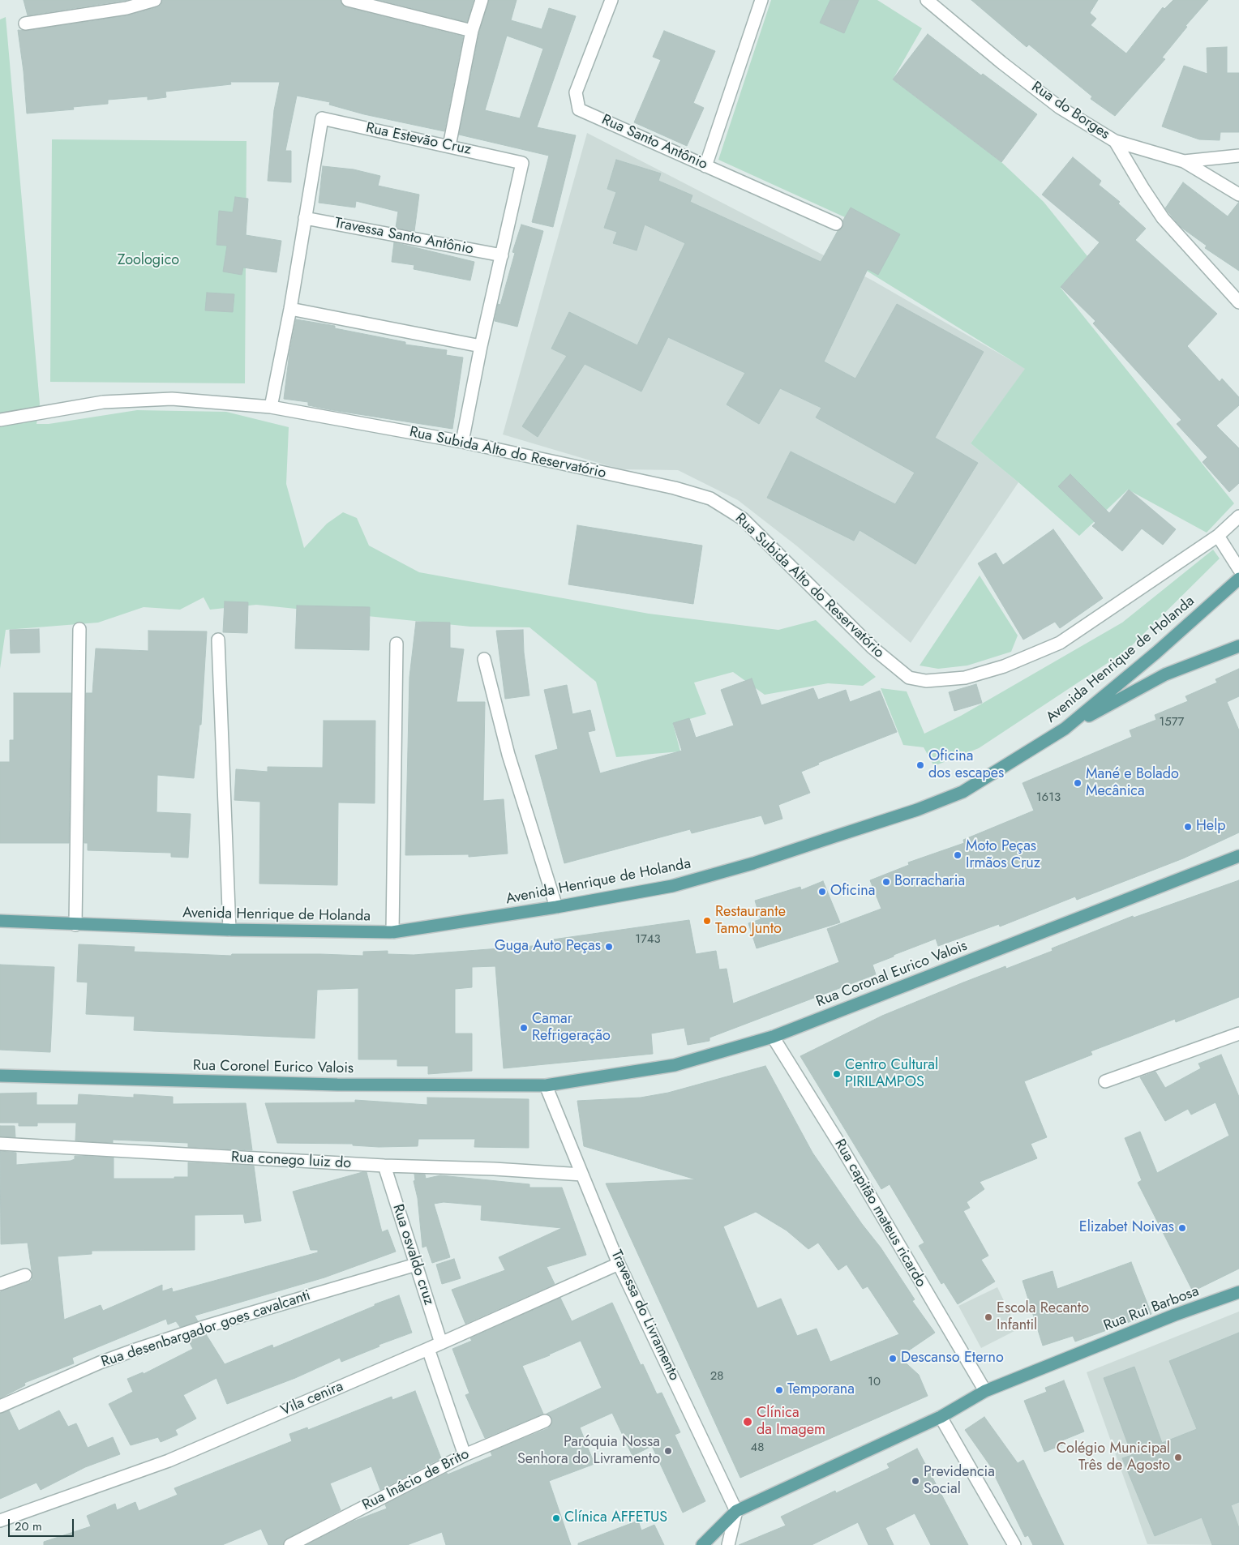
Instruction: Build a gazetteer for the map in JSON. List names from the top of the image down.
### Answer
{
  "streets": {
    "main road": [
      "Avenida Henrique de Holanda",
      "Rua Coronal Eurico Valois",
      "Rua Coronel Eurico Valois",
      "Rua Rui Barbosa"
    ],
    "street": [
      "Rua do Borges",
      "Rua Estevão Cruz",
      "Rua Santo Antônio",
      "Travessa Santo Antônio",
      "Rua Subida Alto do Reservatório",
      "Rua conego luiz do",
      "Rua capitão mateus ricardo",
      "Rua osvaldo cruz",
      "Travessa do Livramento",
      "Rua desenbargador goes cavalcanti",
      "Vila cenira",
      "Rua Inácio de Brito"
    ]
  },
  "crossings": [
    ["Rua Estevão Cruz", "Travessa Santo Antônio"],
    ["Rua Estevão Cruz", "Rua Subida Alto do Reservatório"],
    ["Rua Coronal Eurico Valois", "Rua Coronel Eurico Valois"],
    ["Rua Coronal Eurico Valois", "Rua capitão mateus ricardo"],
    ["Rua Coronal Eurico Valois", "Travessa do Livramento"],
    ["Rua Coronel Eurico Valois", "Travessa do Livramento"],
    ["Rua conego luiz do", "Rua osvaldo cruz"],
    ["Rua conego luiz do", "Travessa do Livramento"],
    ["Rua capitão mateus ricardo", "Rua Rui Barbosa"],
    ["Rua osvaldo cruz", "Rua desenbargador goes cavalcanti"],
    ["Rua osvaldo cruz", "Vila cenira"],
    ["Rua Rui Barbosa", "Travessa do Livramento"],
    ["Travessa do Livramento", "Vila cenira"]
  ],
  "parks": ["Zoologico"],
  "places": [
    "Oficina dos escapes",
    "Mané e Bolado Mecânica",
    "Help",
    "Moto Peças Irmãos Cruz",
    "Borracharia",
    "Oficina",
    "Restaurante Tamo Junto",
    "Guga Auto Peças",
    "Camar Refrigeração",
    "Centro Cultural PIRILAMPOS",
    "Elizabet Noivas",
    "Escola Recanto Infantil",
    "Descanso Eterno",
    "Temporana",
    "Clínica da Imagem",
    "Paróquia Nossa Senhora do Livramento",
    "Colégio Municipal Três de Agosto",
    "Previdencia Social",
    "Clínica AFFETUS"
  ],
  "house_numbers": [
    "1577",
    "1613",
    "1743",
    "28",
    "10",
    "48"
  ],
  "scale_bar": "20 m"
}
